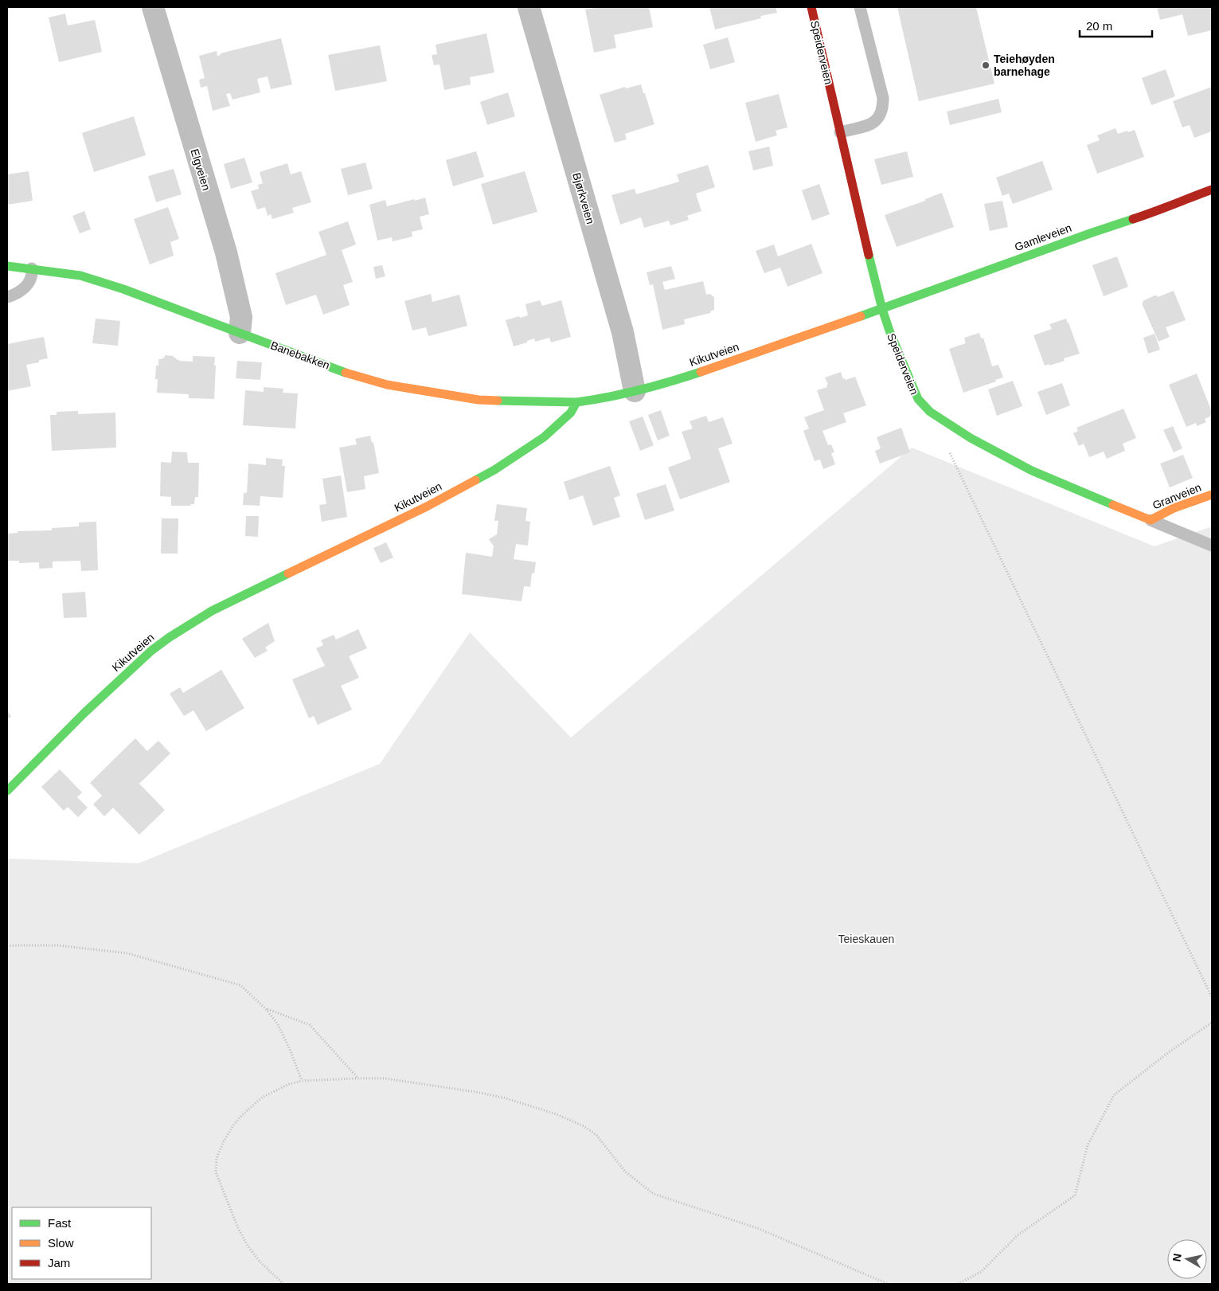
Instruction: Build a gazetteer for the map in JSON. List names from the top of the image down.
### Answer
{
  "streets": {
    "street": [
      "Speiderveien",
      "Elgveien",
      "Bjørkveien",
      "Gamleveien",
      "Kikutveien",
      "Banebakken",
      "Granveien"
    ]
  },
  "crossings": [
    ["Speiderveien", "Gamleveien"],
    ["Speiderveien", "Kikutveien"],
    ["Speiderveien", "Granveien"],
    ["Elgveien", "Banebakken"],
    ["Bjørkveien", "Kikutveien"],
    ["Gamleveien", "Kikutveien"],
    ["Kikutveien", "Banebakken"]
  ],
  "parks": ["Teieskauen"],
  "places": ["Teiehøyden barnehage"],
  "legend": ["Fast", "Slow", "Jam"],
  "scale_bar": "20 m",
  "north": "left"
}
